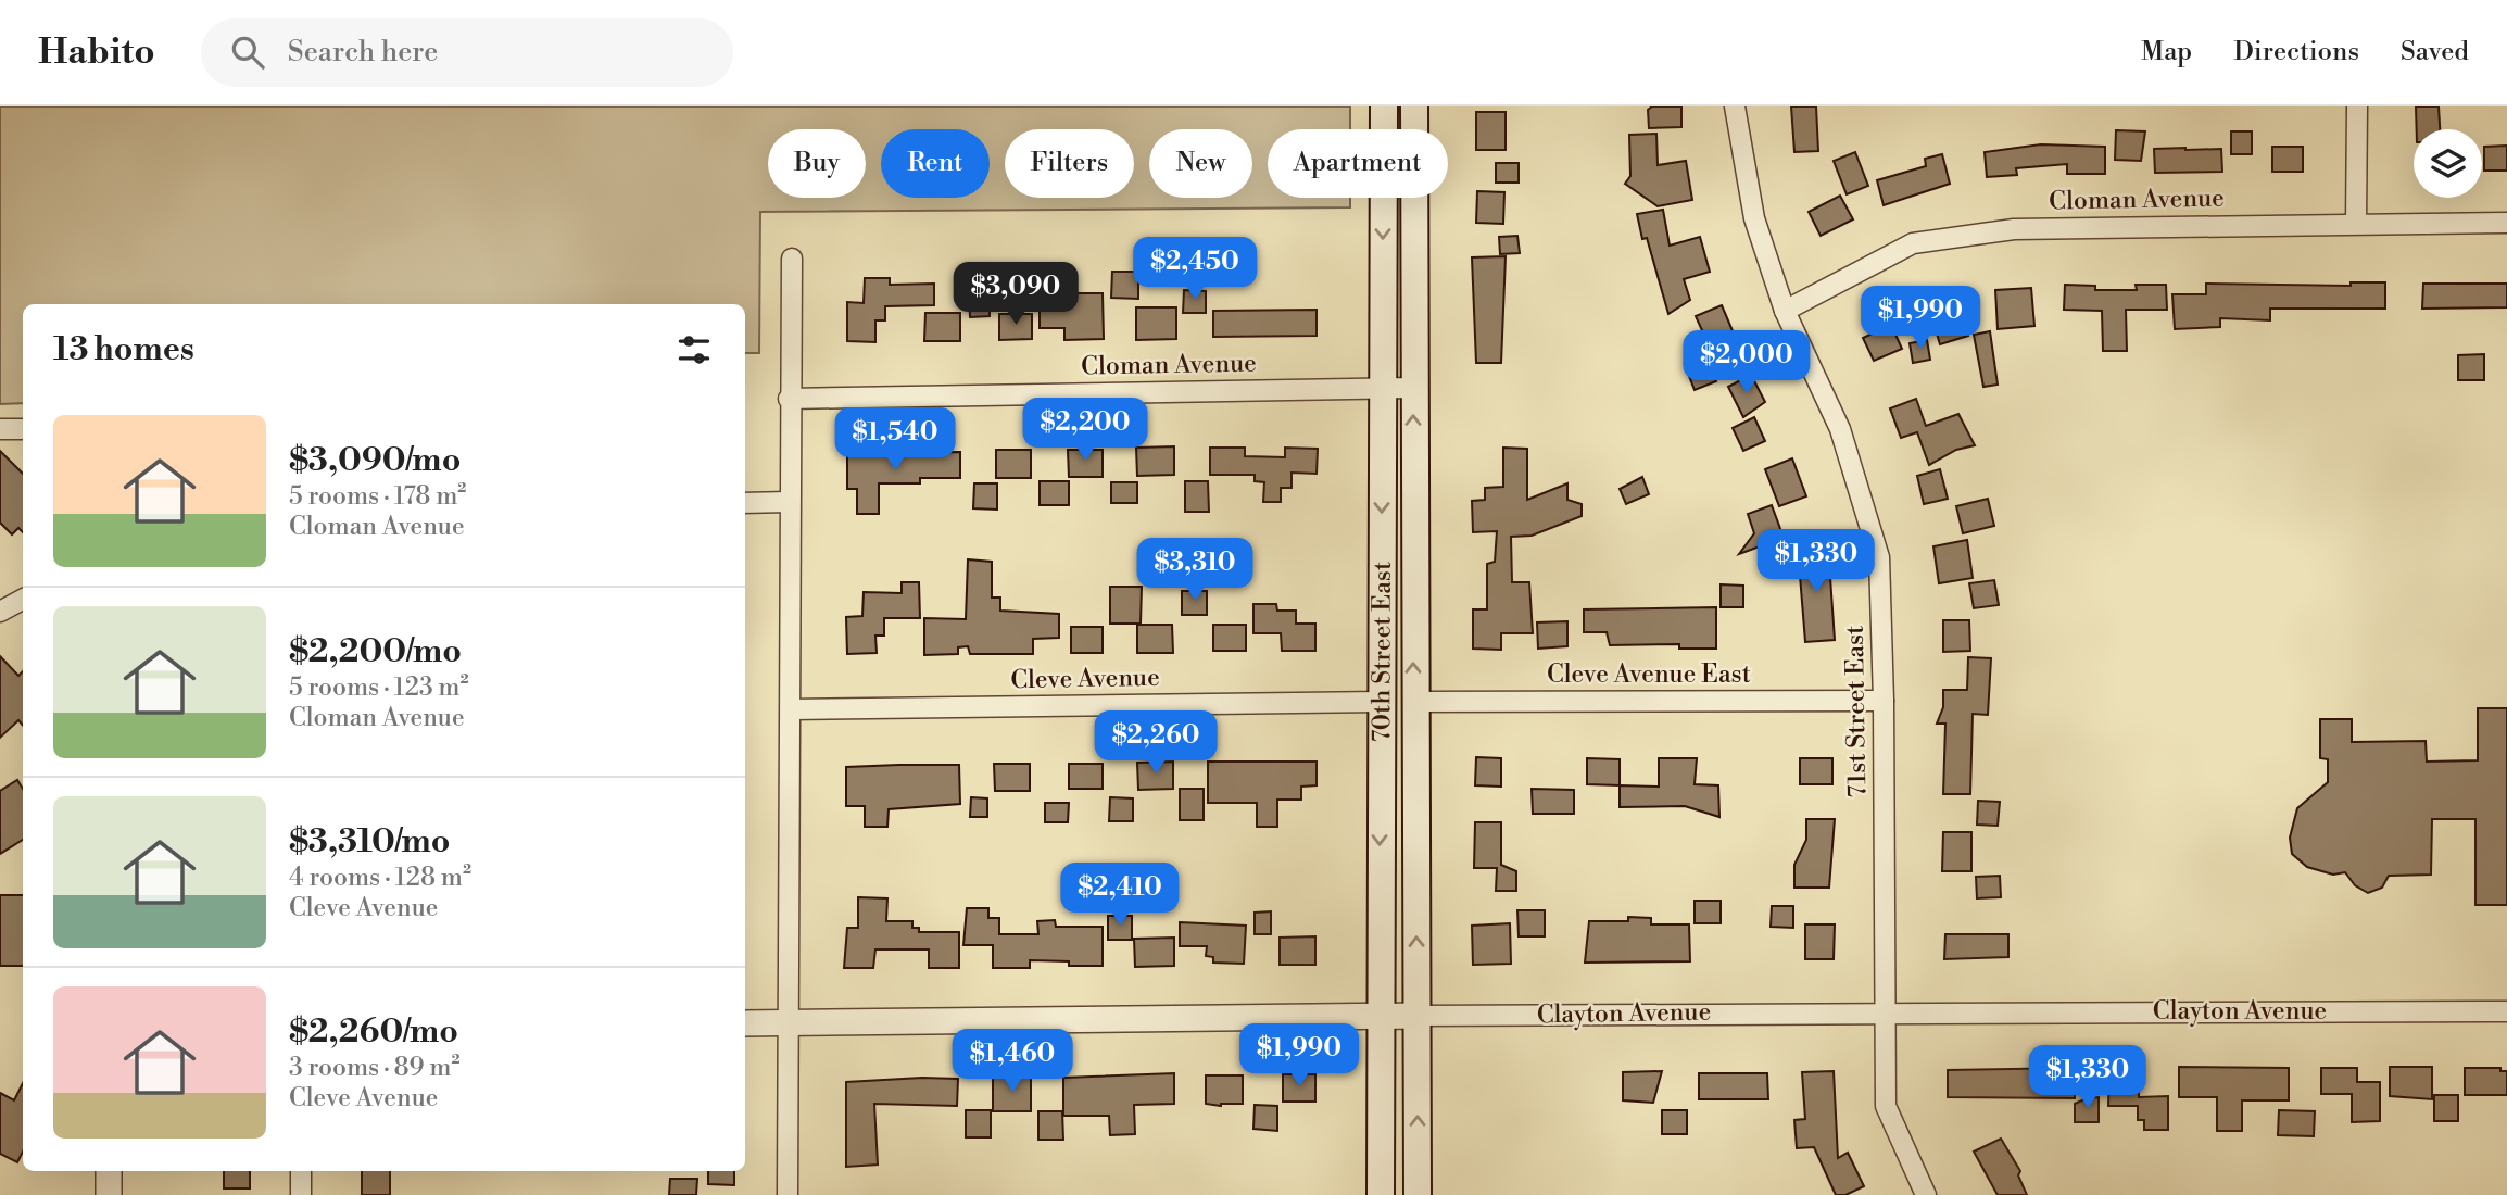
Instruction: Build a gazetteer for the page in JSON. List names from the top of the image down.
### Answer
{
  "streets": {
    "main road": ["70th Street East"],
    "street": [
      "Cloman Avenue",
      "Cleve Avenue East",
      "Cleve Avenue",
      "71st Street East",
      "Clayton Avenue"
    ]
  },
  "crossings": [
    ["Cloman Avenue", "70th Street East"],
    ["Cloman Avenue", "71st Street East"],
    ["70th Street East", "Cleve Avenue East"],
    ["70th Street East", "Cleve Avenue"],
    ["70th Street East", "Clayton Avenue"],
    ["Cleve Avenue East", "71st Street East"],
    ["71st Street East", "Clayton Avenue"]
  ],
  "page": {
    "header": "Habito",
    "search": "Search here",
    "nav": ["Map", "Directions", "Saved"],
    "chip": [
      "Buy",
      "Rent",
      "Filters",
      "New",
      "Apartment"
    ],
    "price": [
      "$2,450",
      "$3,090",
      "$1,990",
      "$2,000",
      "$2,200",
      "$1,540",
      "$1,330",
      "$3,310",
      "$2,260",
      "$2,410",
      "$1,990",
      "$1,460",
      "$1,330"
    ],
    "heading": "13 homes",
    "list": [
      {
        "name": "$3,090/mo",
        "note": "5 rooms · 178 m² · Cloman Avenue"
      },
      {
        "name": "$2,200/mo",
        "note": "5 rooms · 123 m² · Cloman Avenue"
      },
      {
        "name": "$3,310/mo",
        "note": "4 rooms · 128 m² · Cleve Avenue"
      },
      {
        "name": "$2,260/mo",
        "note": "3 rooms · 89 m² · Cleve Avenue"
      }
    ]
  }
}
